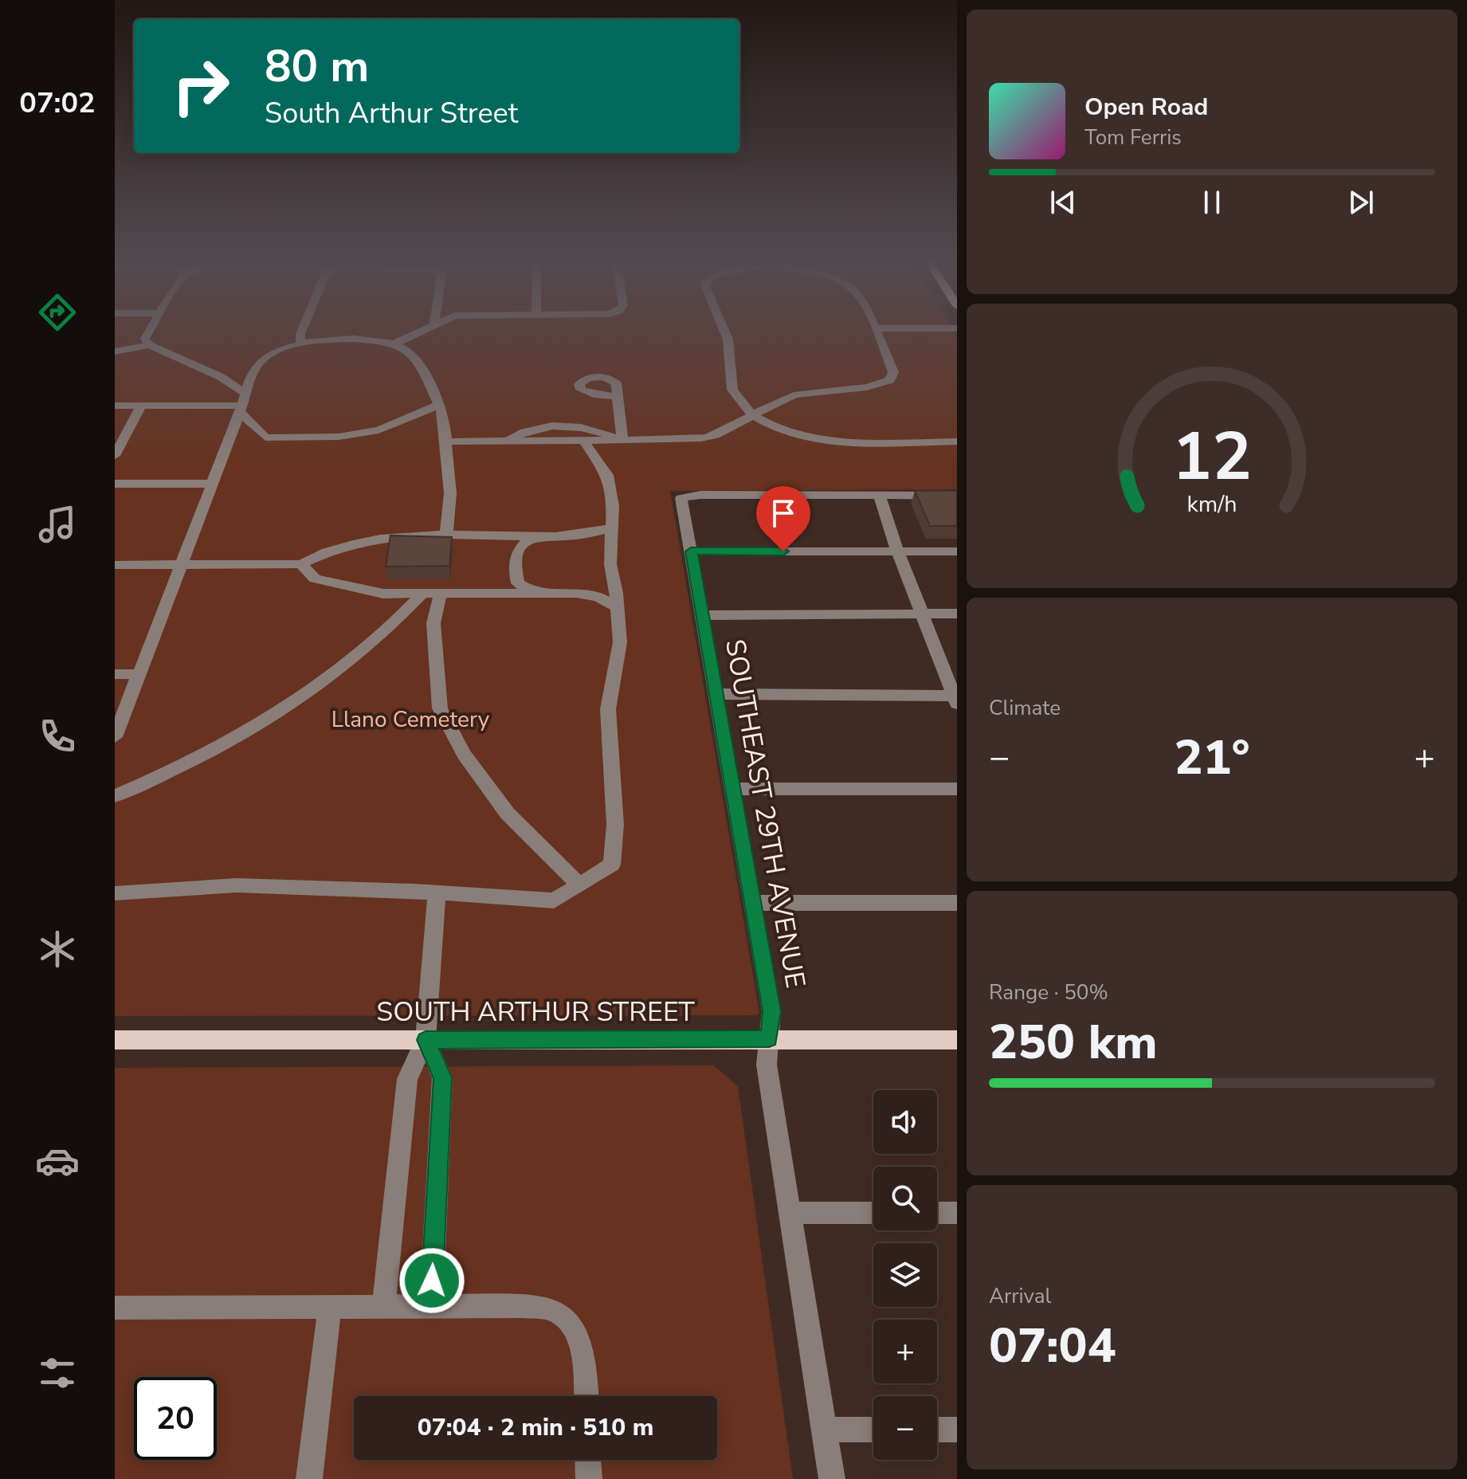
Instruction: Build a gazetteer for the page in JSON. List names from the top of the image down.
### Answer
{
  "streets": {
    "main road": ["SOUTH ARTHUR STREET"],
    "street": ["SOUTHEAST 29TH AVENUE"]
  },
  "crossings": [
    ["SOUTHEAST 29TH AVENUE", "SOUTH ARTHUR STREET"]
  ],
  "parks": ["Llano Cemetery"],
  "page": {
    "tabs": "07:02",
    "turn": ["80 m", "South Arthur Street"],
    "song": ["Open Road", "Tom Ferris"],
    "tile": [
      "Climate",
      ["Range · 50%", "250 km"],
      ["Arrival", "07:04"]
    ],
    "heat": ["−", "21°", "+"],
    "map_buttons": ["+", "−"],
    "limit": "20",
    "trip": "07:04 · 2 min · 510 m",
    "gauge": ["12", "km/h"]
  }
}
